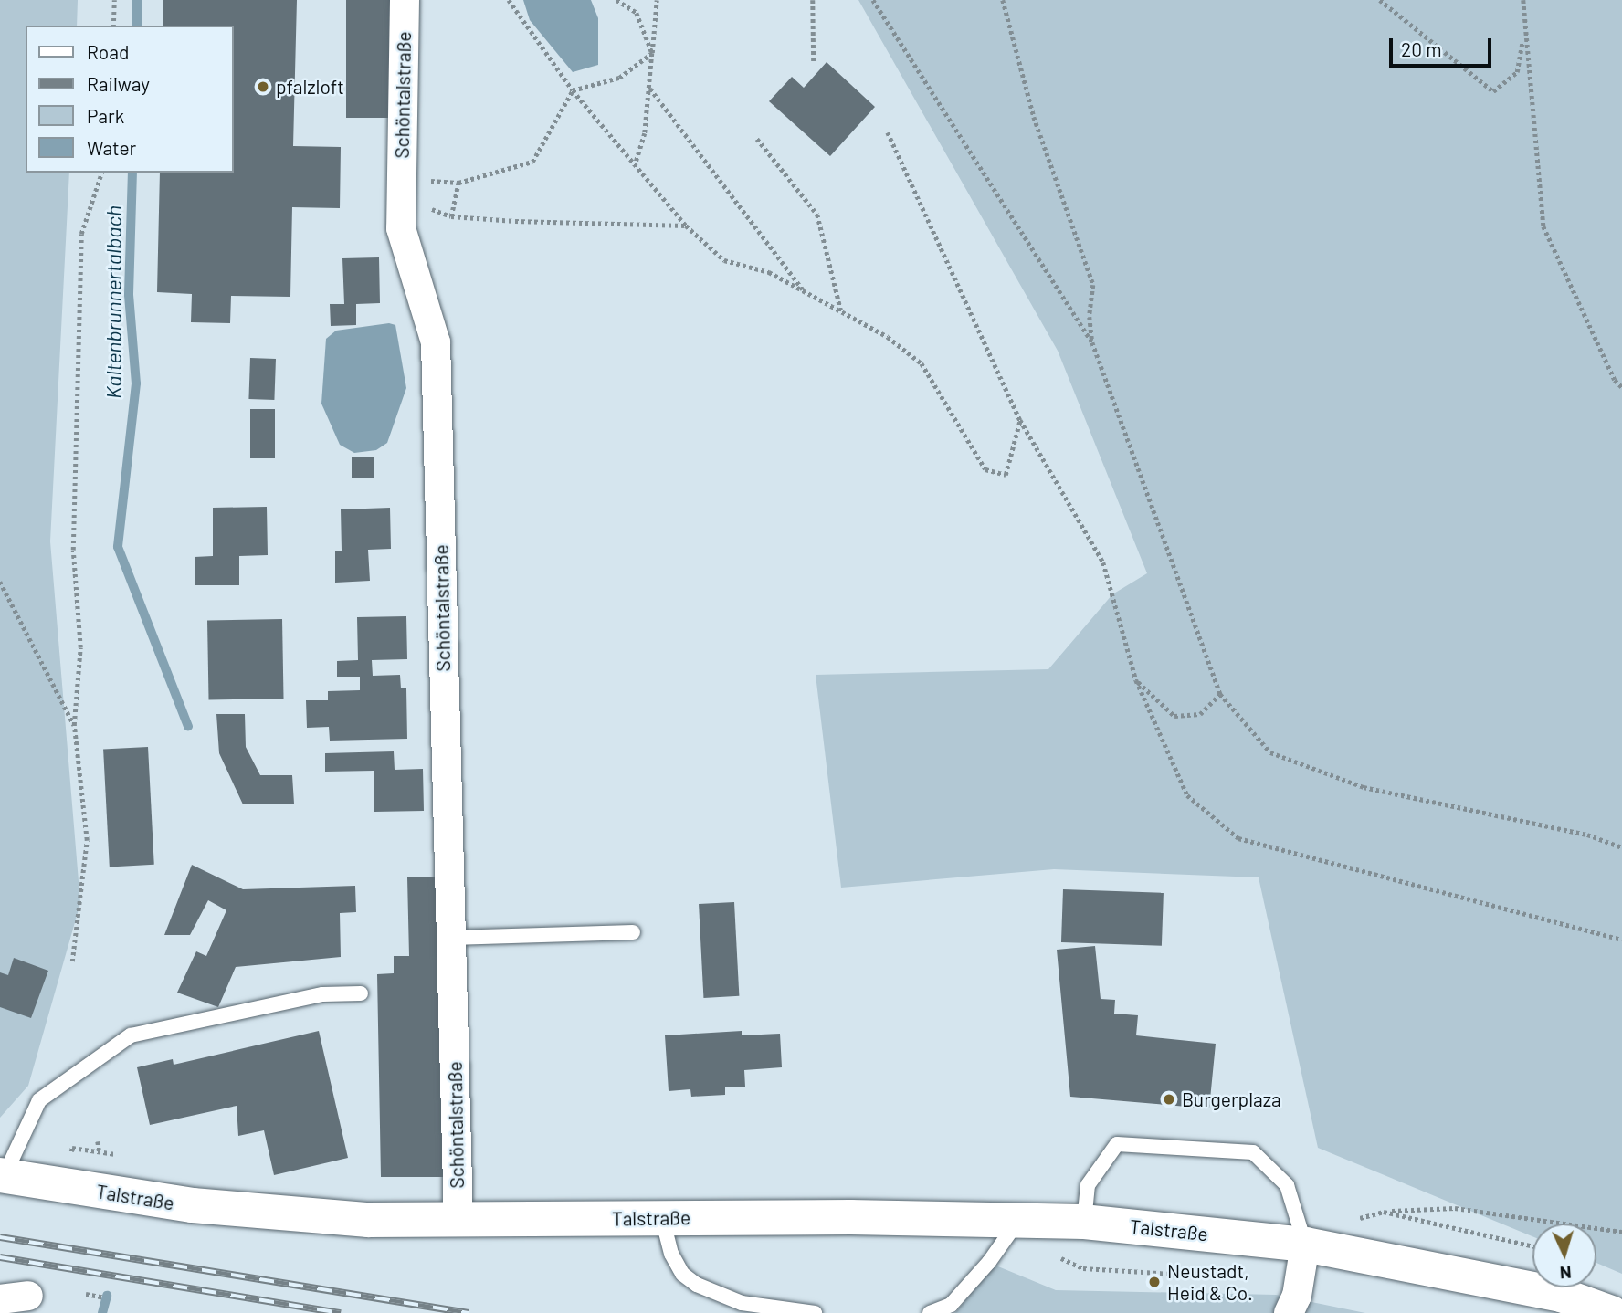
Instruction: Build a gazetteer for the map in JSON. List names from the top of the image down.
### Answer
{
  "streets": {
    "main road": ["Talstraße"],
    "street": ["Schöntalstraße"]
  },
  "crossings": [
    ["Schöntalstraße", "Talstraße"]
  ],
  "water": ["Kaltenbrunnertalbach"],
  "places": ["pfalzloft", "Burgerplaza", "Neustadt, Heid & Co."],
  "legend": [
    "Road",
    "Railway",
    "Park",
    "Water"
  ],
  "scale_bar": "20 m",
  "north": "bottom"
}
